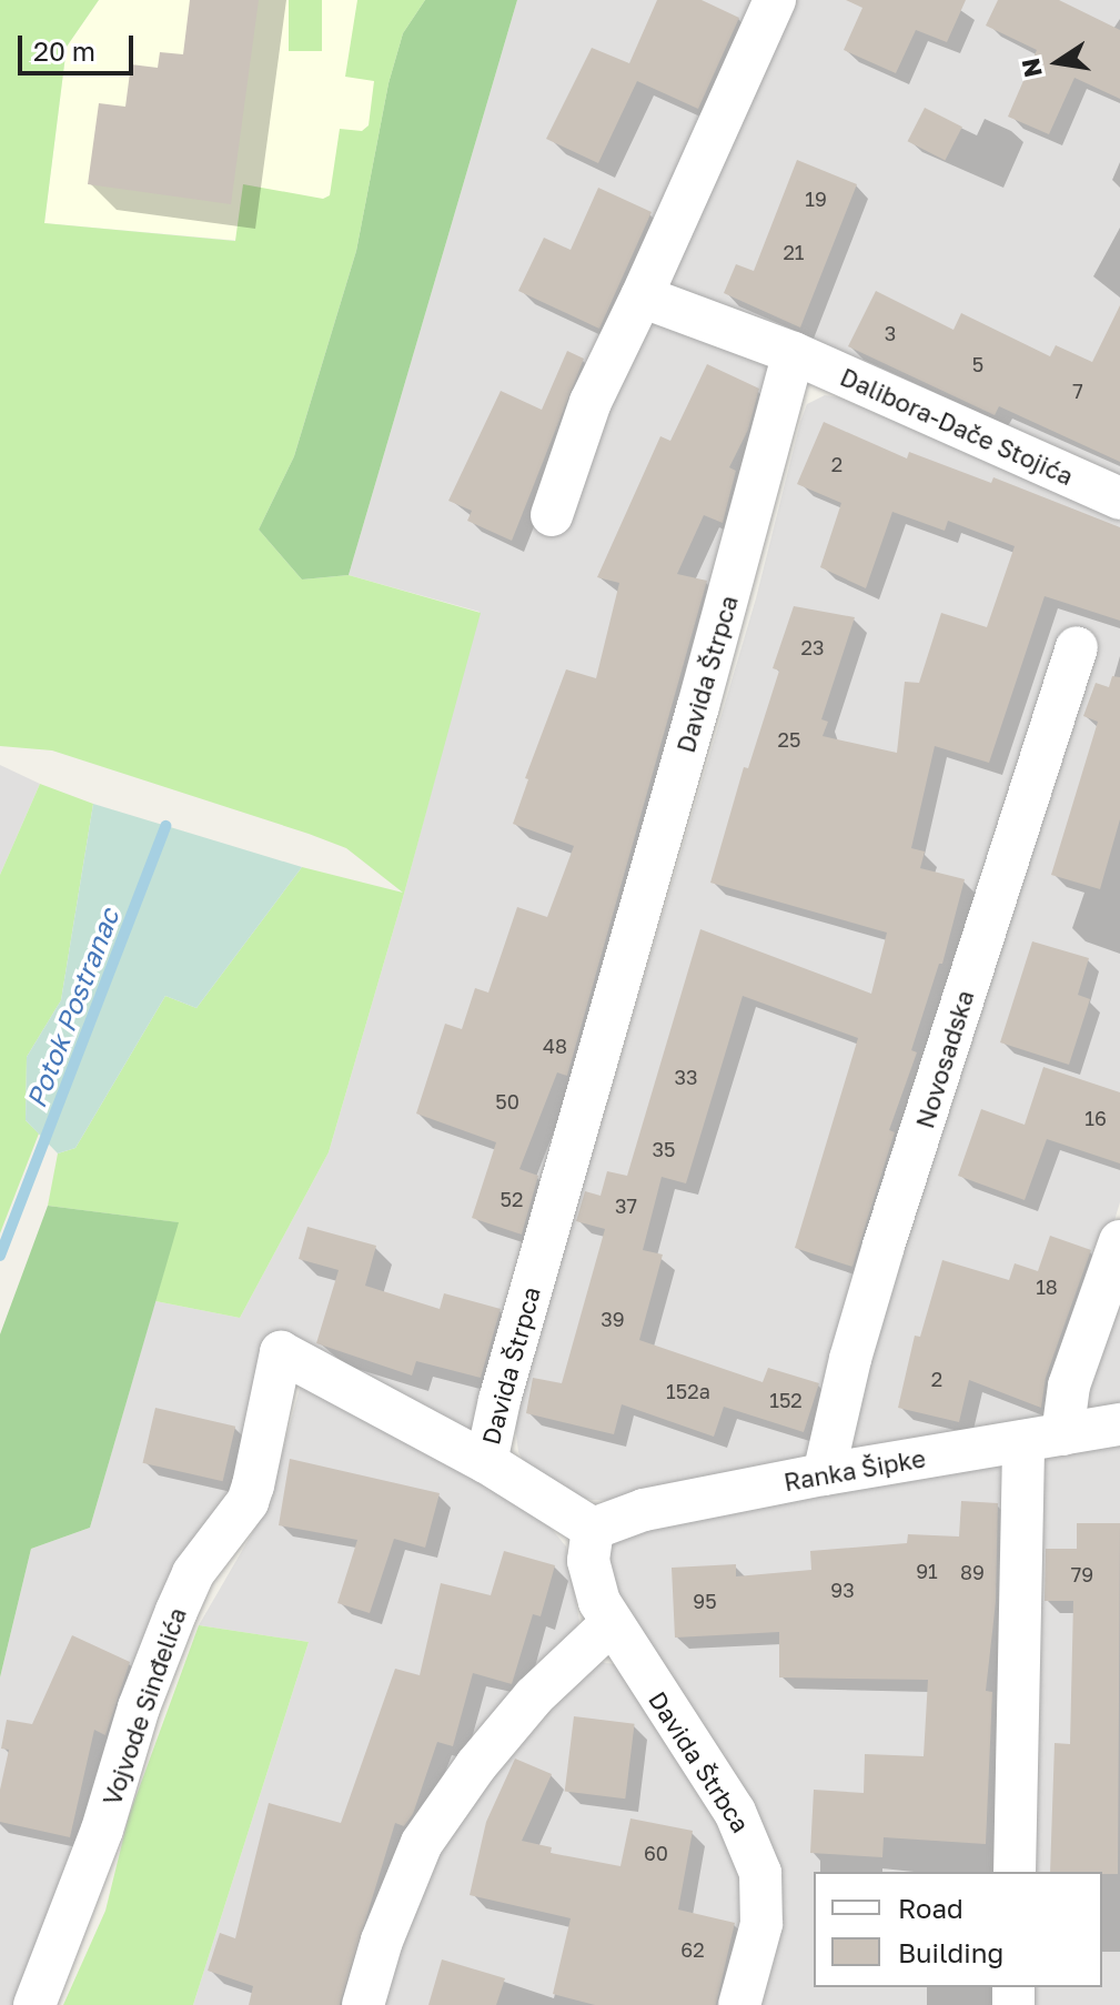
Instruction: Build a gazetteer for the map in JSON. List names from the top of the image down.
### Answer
{
  "streets": {
    "street": [
      "Dalibora-Dače Stojića",
      "Davida Štrpca",
      "Novosadska",
      "Ranka Šipke",
      "Vojvode Sinđelića",
      "Davida Štrbca"
    ]
  },
  "crossings": [
    ["Dalibora-Dače Stojića", "Davida Štrpca"],
    ["Davida Štrpca", "Vojvode Sinđelića"],
    ["Novosadska", "Ranka Šipke"],
    ["Ranka Šipke", "Vojvode Sinđelića"],
    ["Ranka Šipke", "Davida Štrbca"],
    ["Vojvode Sinđelića", "Davida Štrbca"]
  ],
  "water": ["Potok Postranac"],
  "house_numbers": [
    "19",
    "21",
    "3",
    "5",
    "7",
    "2",
    "23",
    "25",
    "48",
    "33",
    "50",
    "16",
    "35",
    "52",
    "37",
    "18",
    "39",
    "2",
    "152a",
    "152",
    "91",
    "89",
    "79",
    "93",
    "95",
    "60",
    "62"
  ],
  "legend": ["Road", "Building"],
  "scale_bar": "20 m",
  "north": "left"
}
